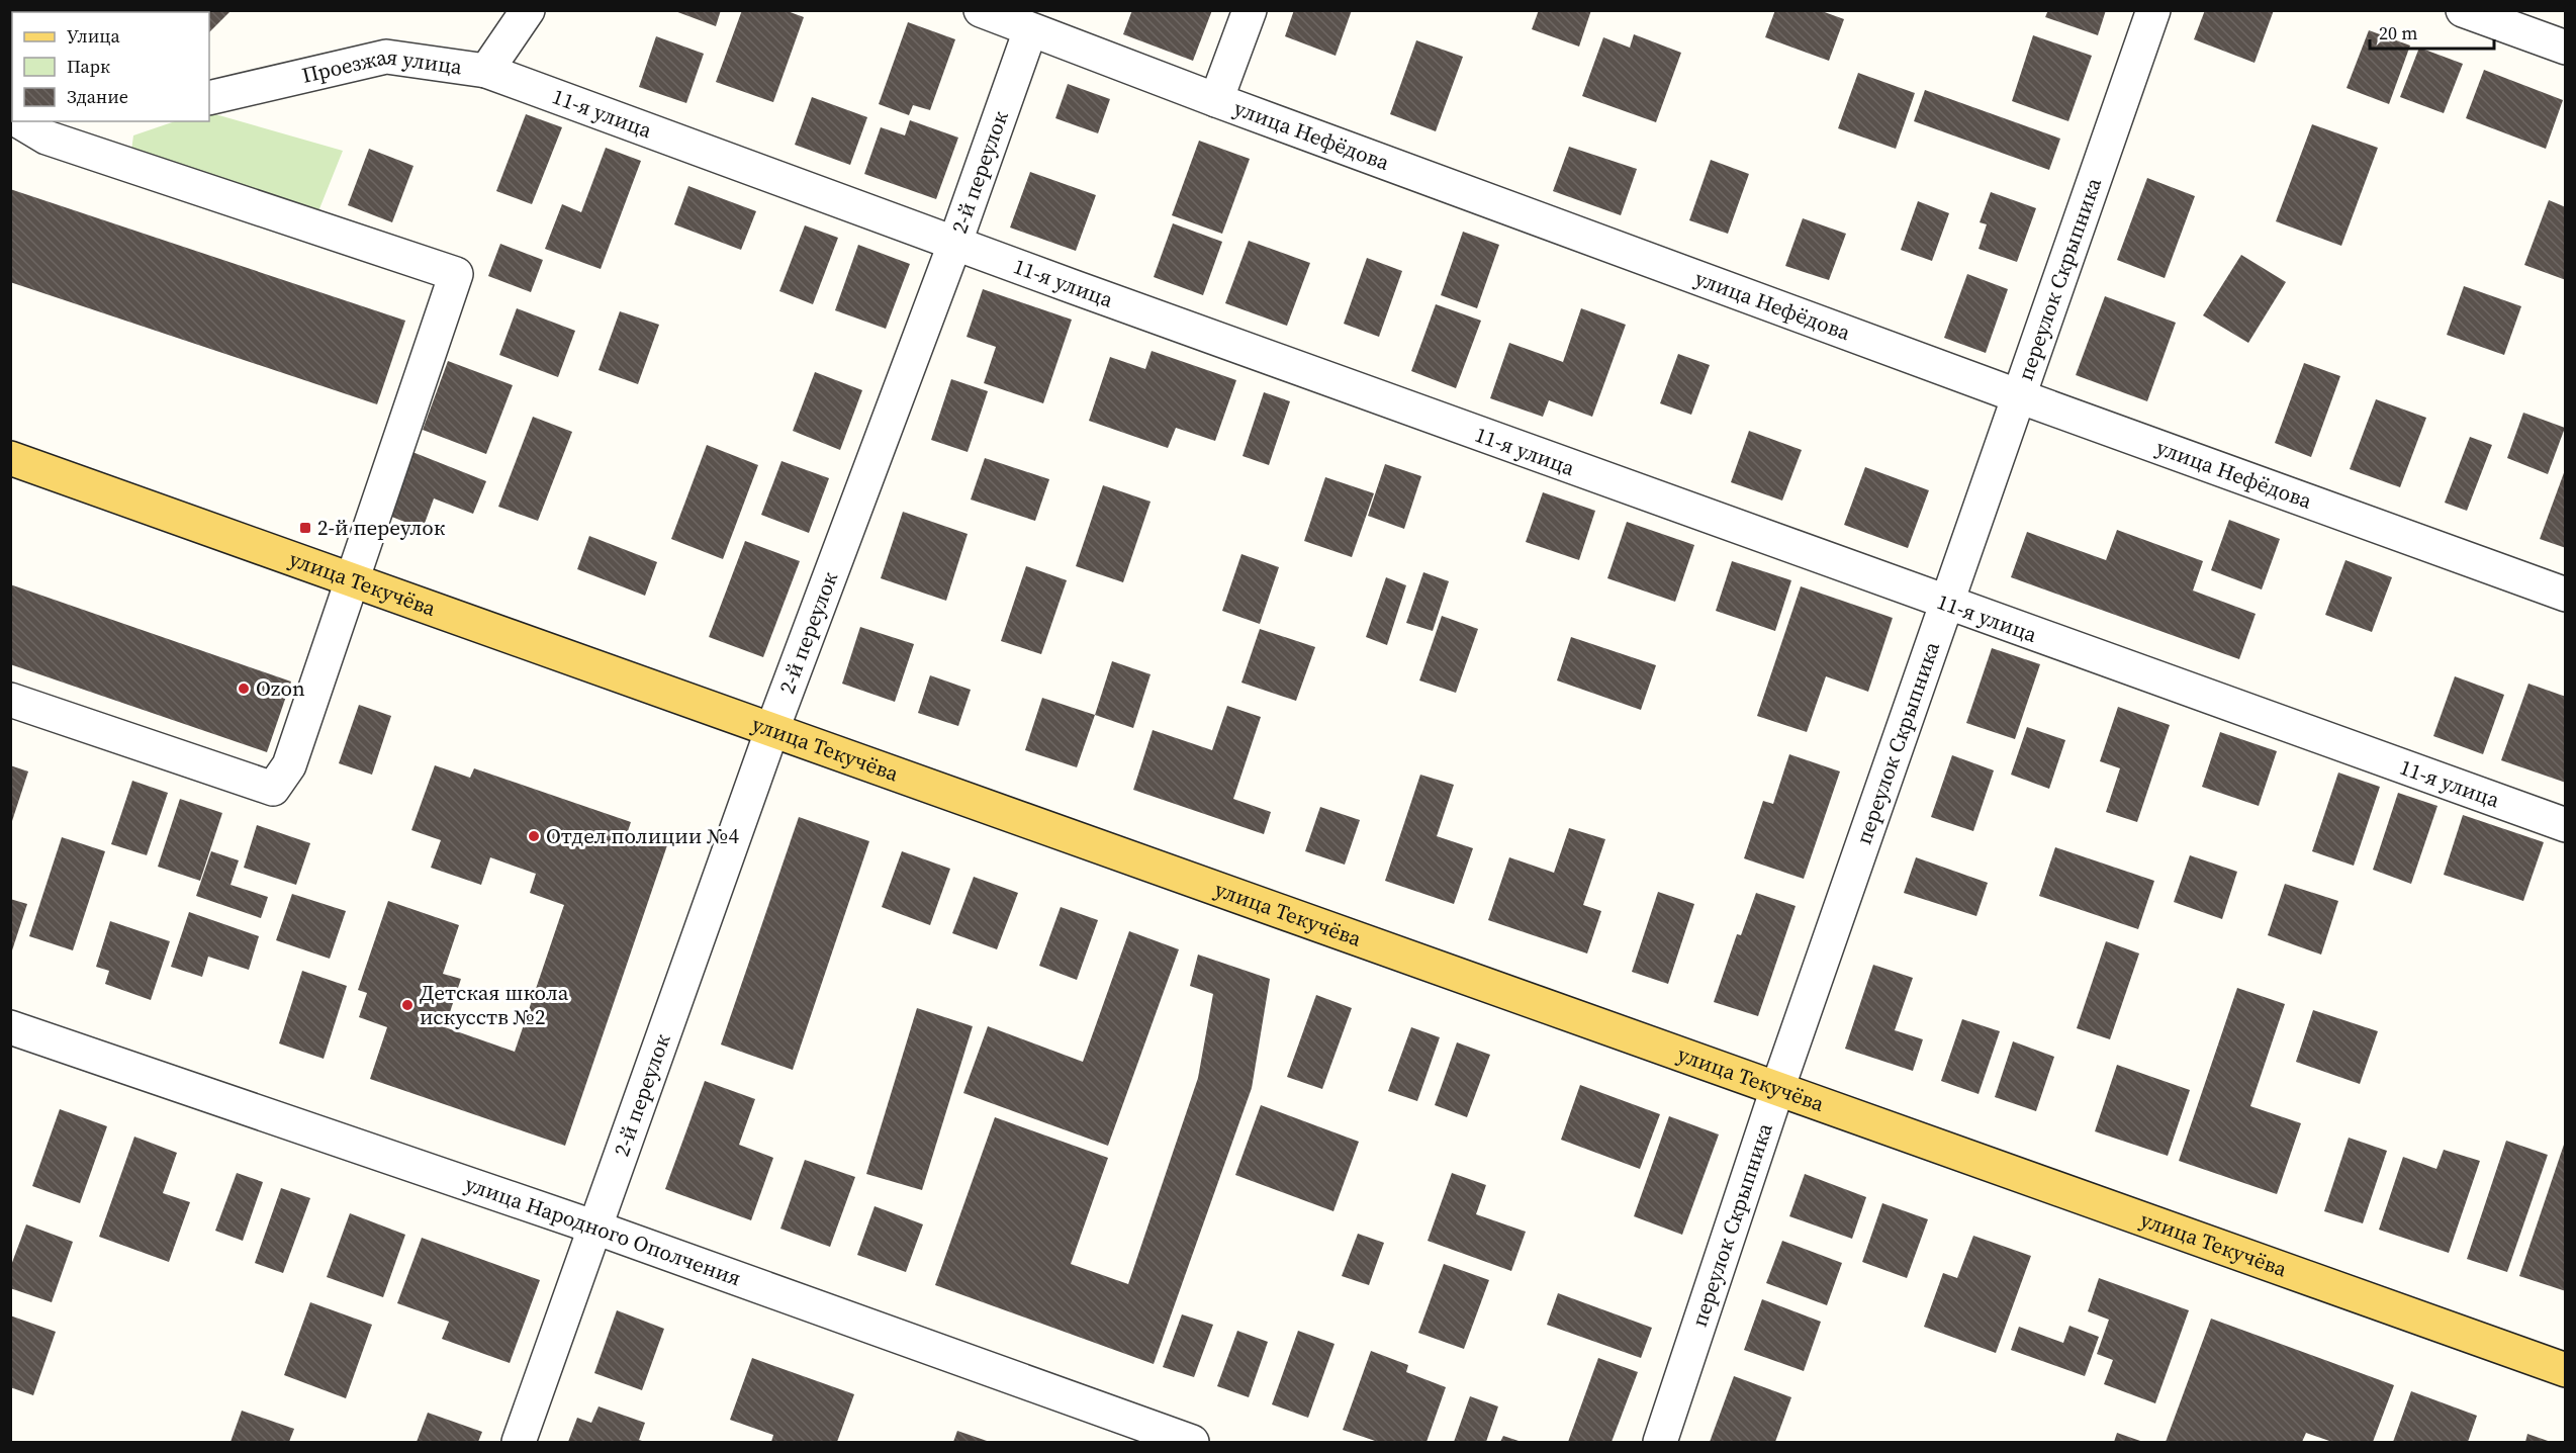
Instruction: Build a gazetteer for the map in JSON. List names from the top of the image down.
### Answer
{
  "streets": {
    "main road": ["улица Текучёва"],
    "street": [
      "Проезжая улица",
      "11-я улица",
      "улица Нефёдова",
      "2-й переулок",
      "переулок Скрыпника",
      "улица Народного Ополчения"
    ]
  },
  "crossings": [
    ["Проезжая улица", "11-я улица"],
    ["11-я улица", "2-й переулок"],
    ["11-я улица", "переулок Скрыпника"],
    ["улица Нефёдова", "2-й переулок"],
    ["улица Нефёдова", "переулок Скрыпника"],
    ["2-й переулок", "улица Текучёва"],
    ["2-й переулок", "улица Народного Ополчения"],
    ["переулок Скрыпника", "улица Текучёва"]
  ],
  "places": {
    "transit": ["2-й переулок"],
    "other": ["Ozon", "Отдел полиции №4", "Детская школа искусств №2"]
  },
  "legend": ["Улица", "Парк", "Здание"],
  "scale_bar": "20 m"
}
